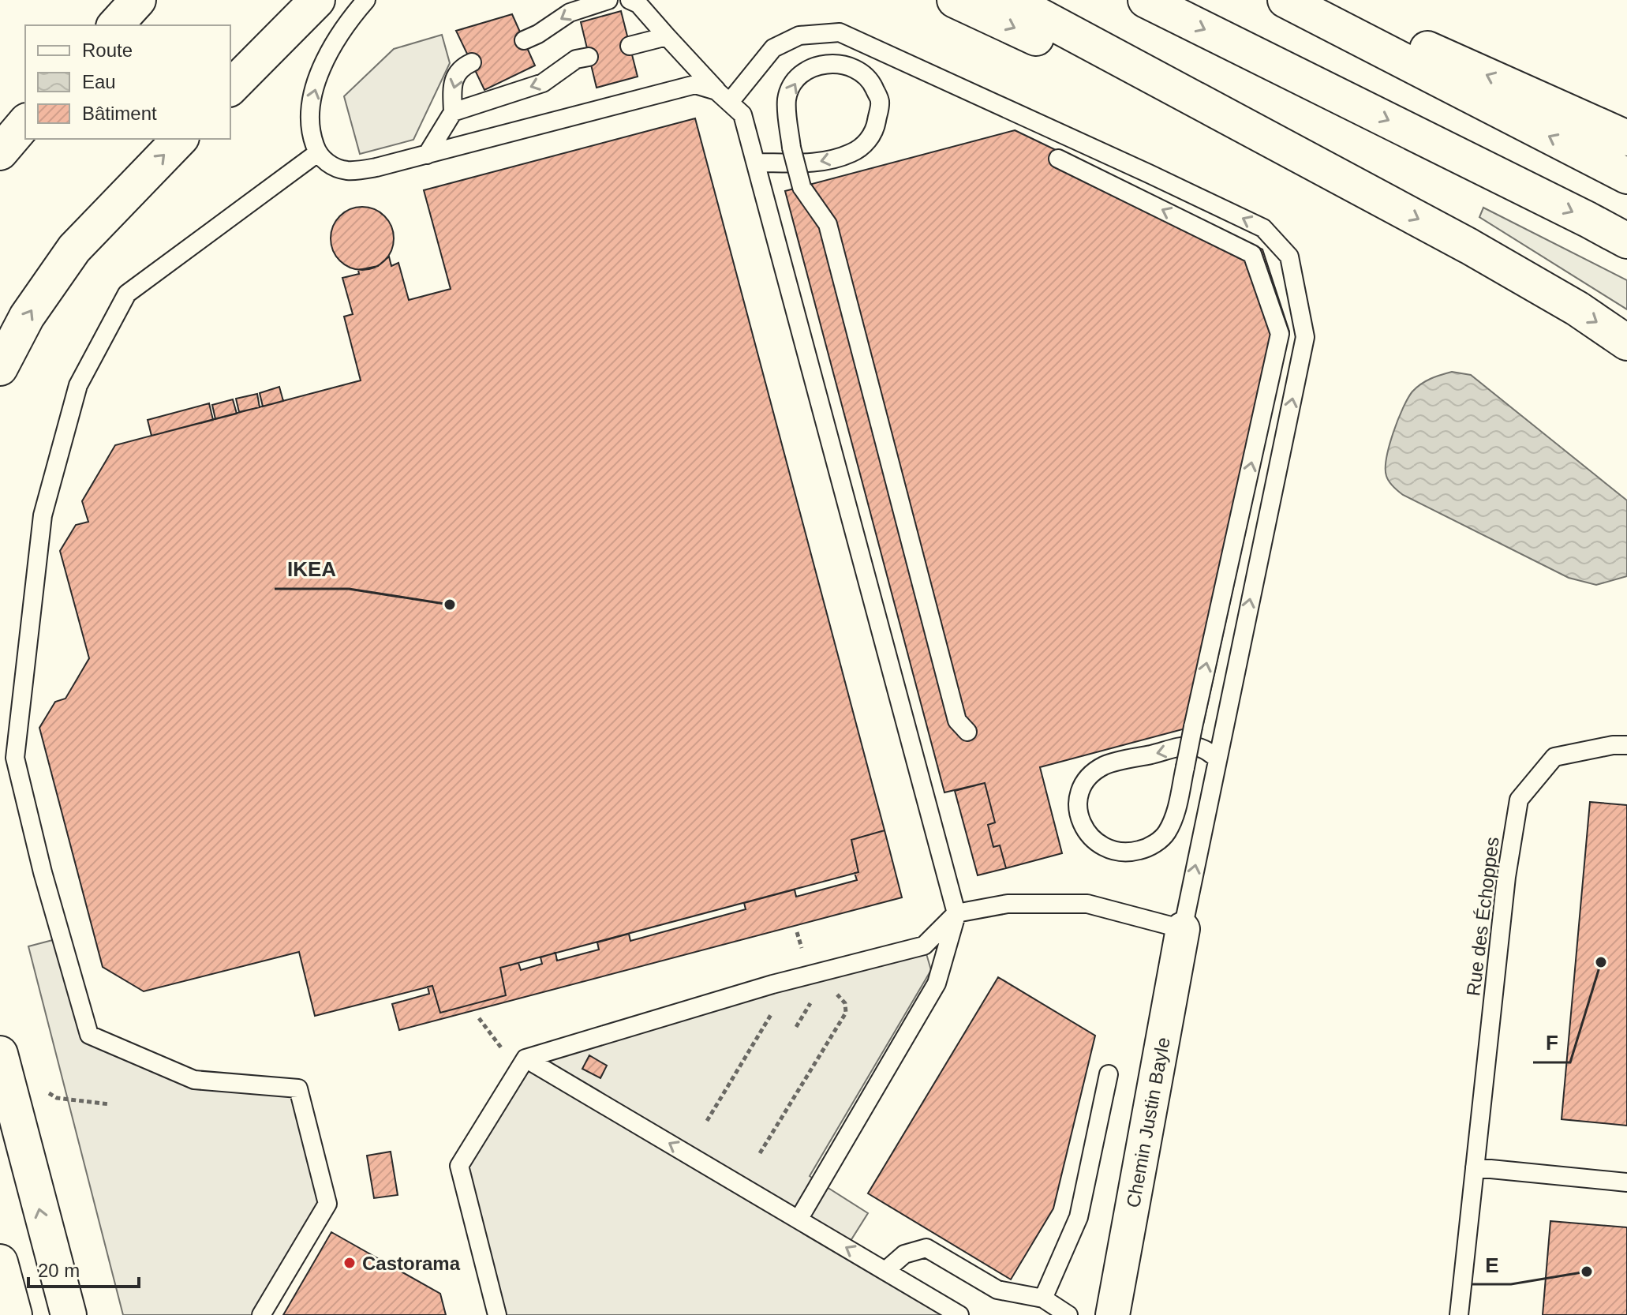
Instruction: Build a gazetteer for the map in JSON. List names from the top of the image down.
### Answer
{
  "streets": {
    "street": ["Chemin Justin Bayle"],
    "lane": ["Rue des Échoppes"]
  },
  "places": [
    "IKEA",
    "F",
    "Castorama",
    "E"
  ],
  "legend": ["Route", "Eau", "Bâtiment"],
  "scale_bar": "20 m"
}
